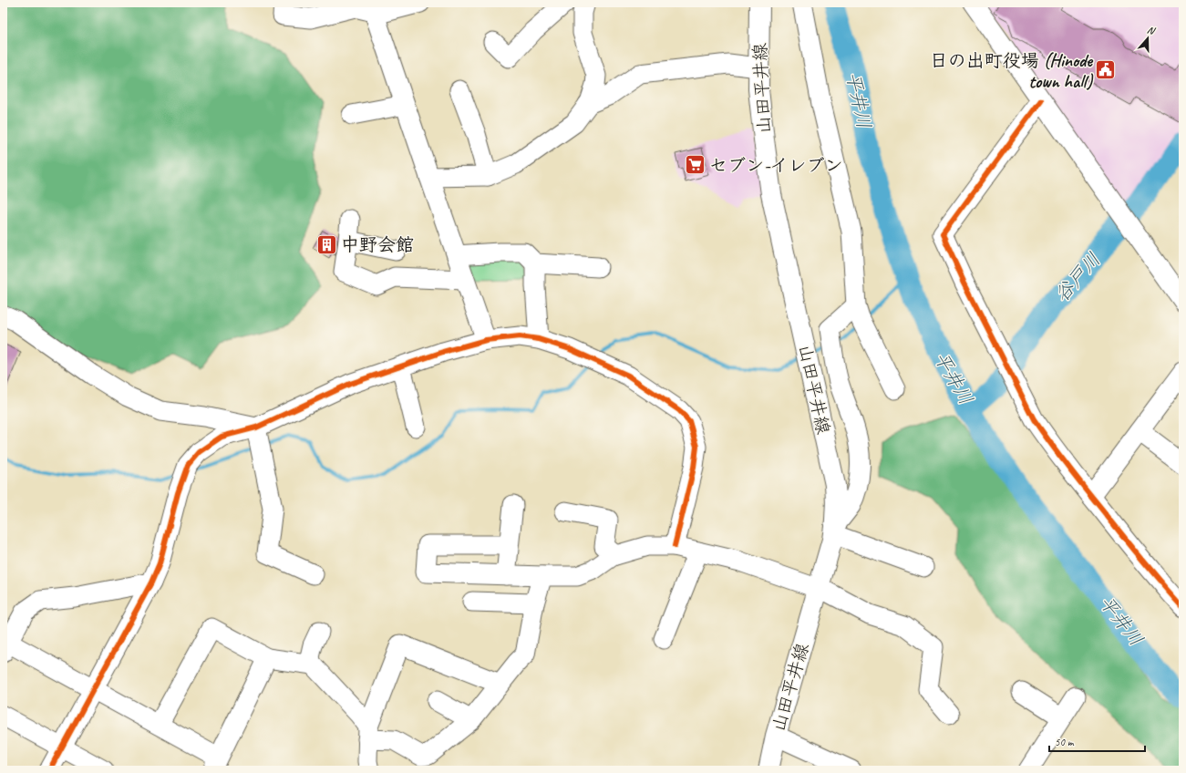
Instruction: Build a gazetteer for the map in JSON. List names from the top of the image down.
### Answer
{
  "streets": {
    "main road": ["山田平井線"]
  },
  "water": ["平井川", "谷戸川"],
  "places": {
    "public building": ["日の出町役場 (Hinode town hall)"],
    "supermarket": ["セブン-イレブン"],
    "building": ["中野会館"]
  },
  "scale_bar": "50 m",
  "north": "top"
}
